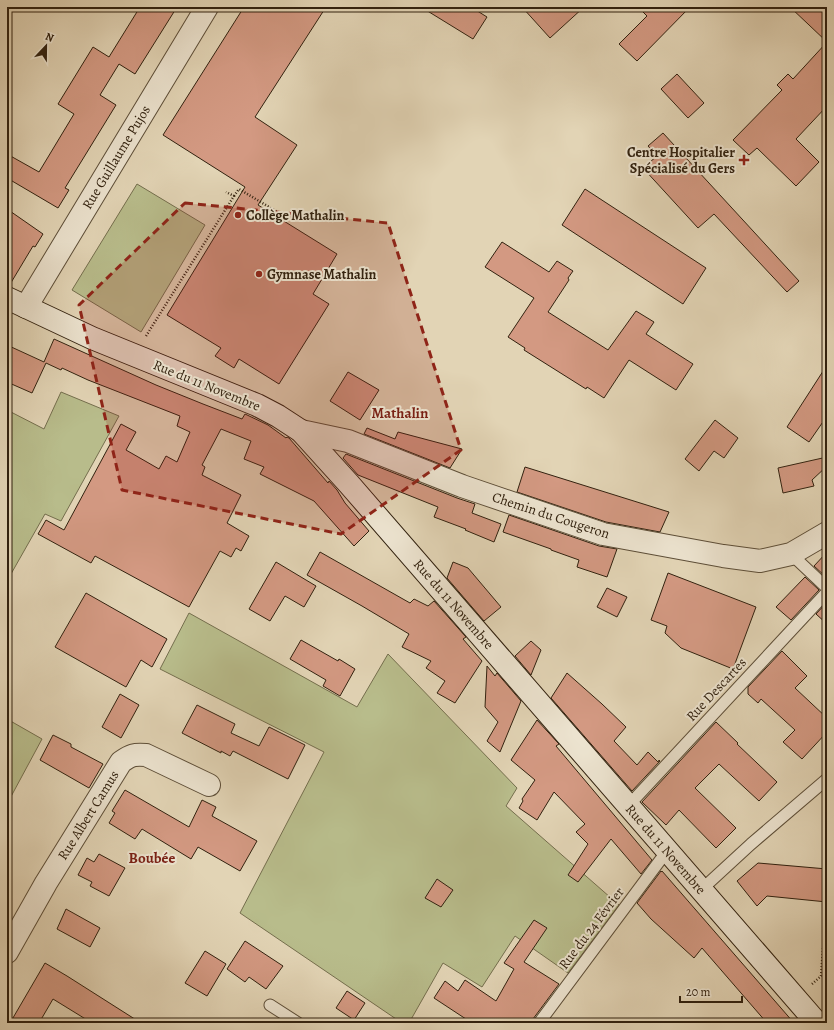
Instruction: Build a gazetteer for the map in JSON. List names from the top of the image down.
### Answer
{
  "streets": {
    "street": [
      "Rue Guillaume Pujos",
      "Rue du 11 Novembre",
      "Chemin du Cougeron",
      "Rue Albert Camus"
    ],
    "lane": ["Rue Descartes", "Rue du 24 Février"]
  },
  "crossings": [
    ["Rue Guillaume Pujos", "Rue du 11 Novembre"],
    ["Rue du 11 Novembre", "Chemin du Cougeron"],
    ["Rue du 11 Novembre", "Rue Descartes"],
    ["Rue du 11 Novembre", "Rue du 24 Février"]
  ],
  "districts": ["Mathalin", "Boubée"],
  "places": {
    "health": ["Centre Hospitalier Spécialisé du Gers"],
    "other": ["Collège Mathalin", "Gymnase Mathalin"]
  },
  "scale_bar": "20 m",
  "north": "top"
}
